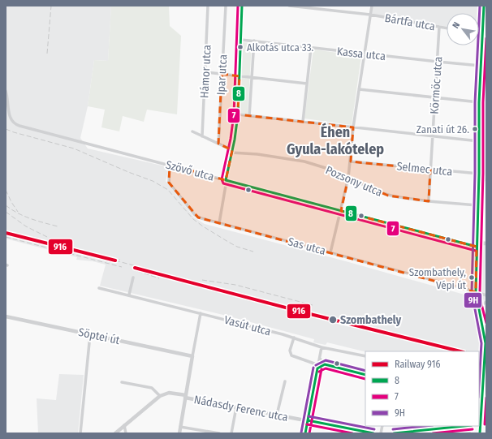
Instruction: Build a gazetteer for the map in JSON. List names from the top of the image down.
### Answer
{
  "streets": {
    "street": [
      "Bártfa utca",
      "Kassa utca",
      "Hámor utca",
      "Ipar utca",
      "Körmöc utca",
      "Selmec utca",
      "Szövő utca",
      "Pozsony utca",
      "Sas utca",
      "Vasút utca",
      "Söptei út",
      "Nádasdy Ferenc utca"
    ]
  },
  "crossings": [
    ["Bártfa utca", "Körmöc utca"],
    ["Kassa utca", "Körmöc utca"],
    ["Körmöc utca", "Selmec utca"],
    ["Körmöc utca", "Pozsony utca"],
    ["Szövő utca", "Sas utca"]
  ],
  "districts": ["Éhen Gyula-lakótelep"],
  "places": [
    "Alkotás utca 33.",
    "Zanati út 26.",
    "Szombathely, Vépi út",
    "Szombathely"
  ],
  "lines": [
    "transit line 8",
    "transit line 7",
    "transit line 9H",
    "rail line 916"
  ],
  "legend": [
    "Railway 916",
    "8",
    "7",
    "9H"
  ],
  "north": "top left"
}
